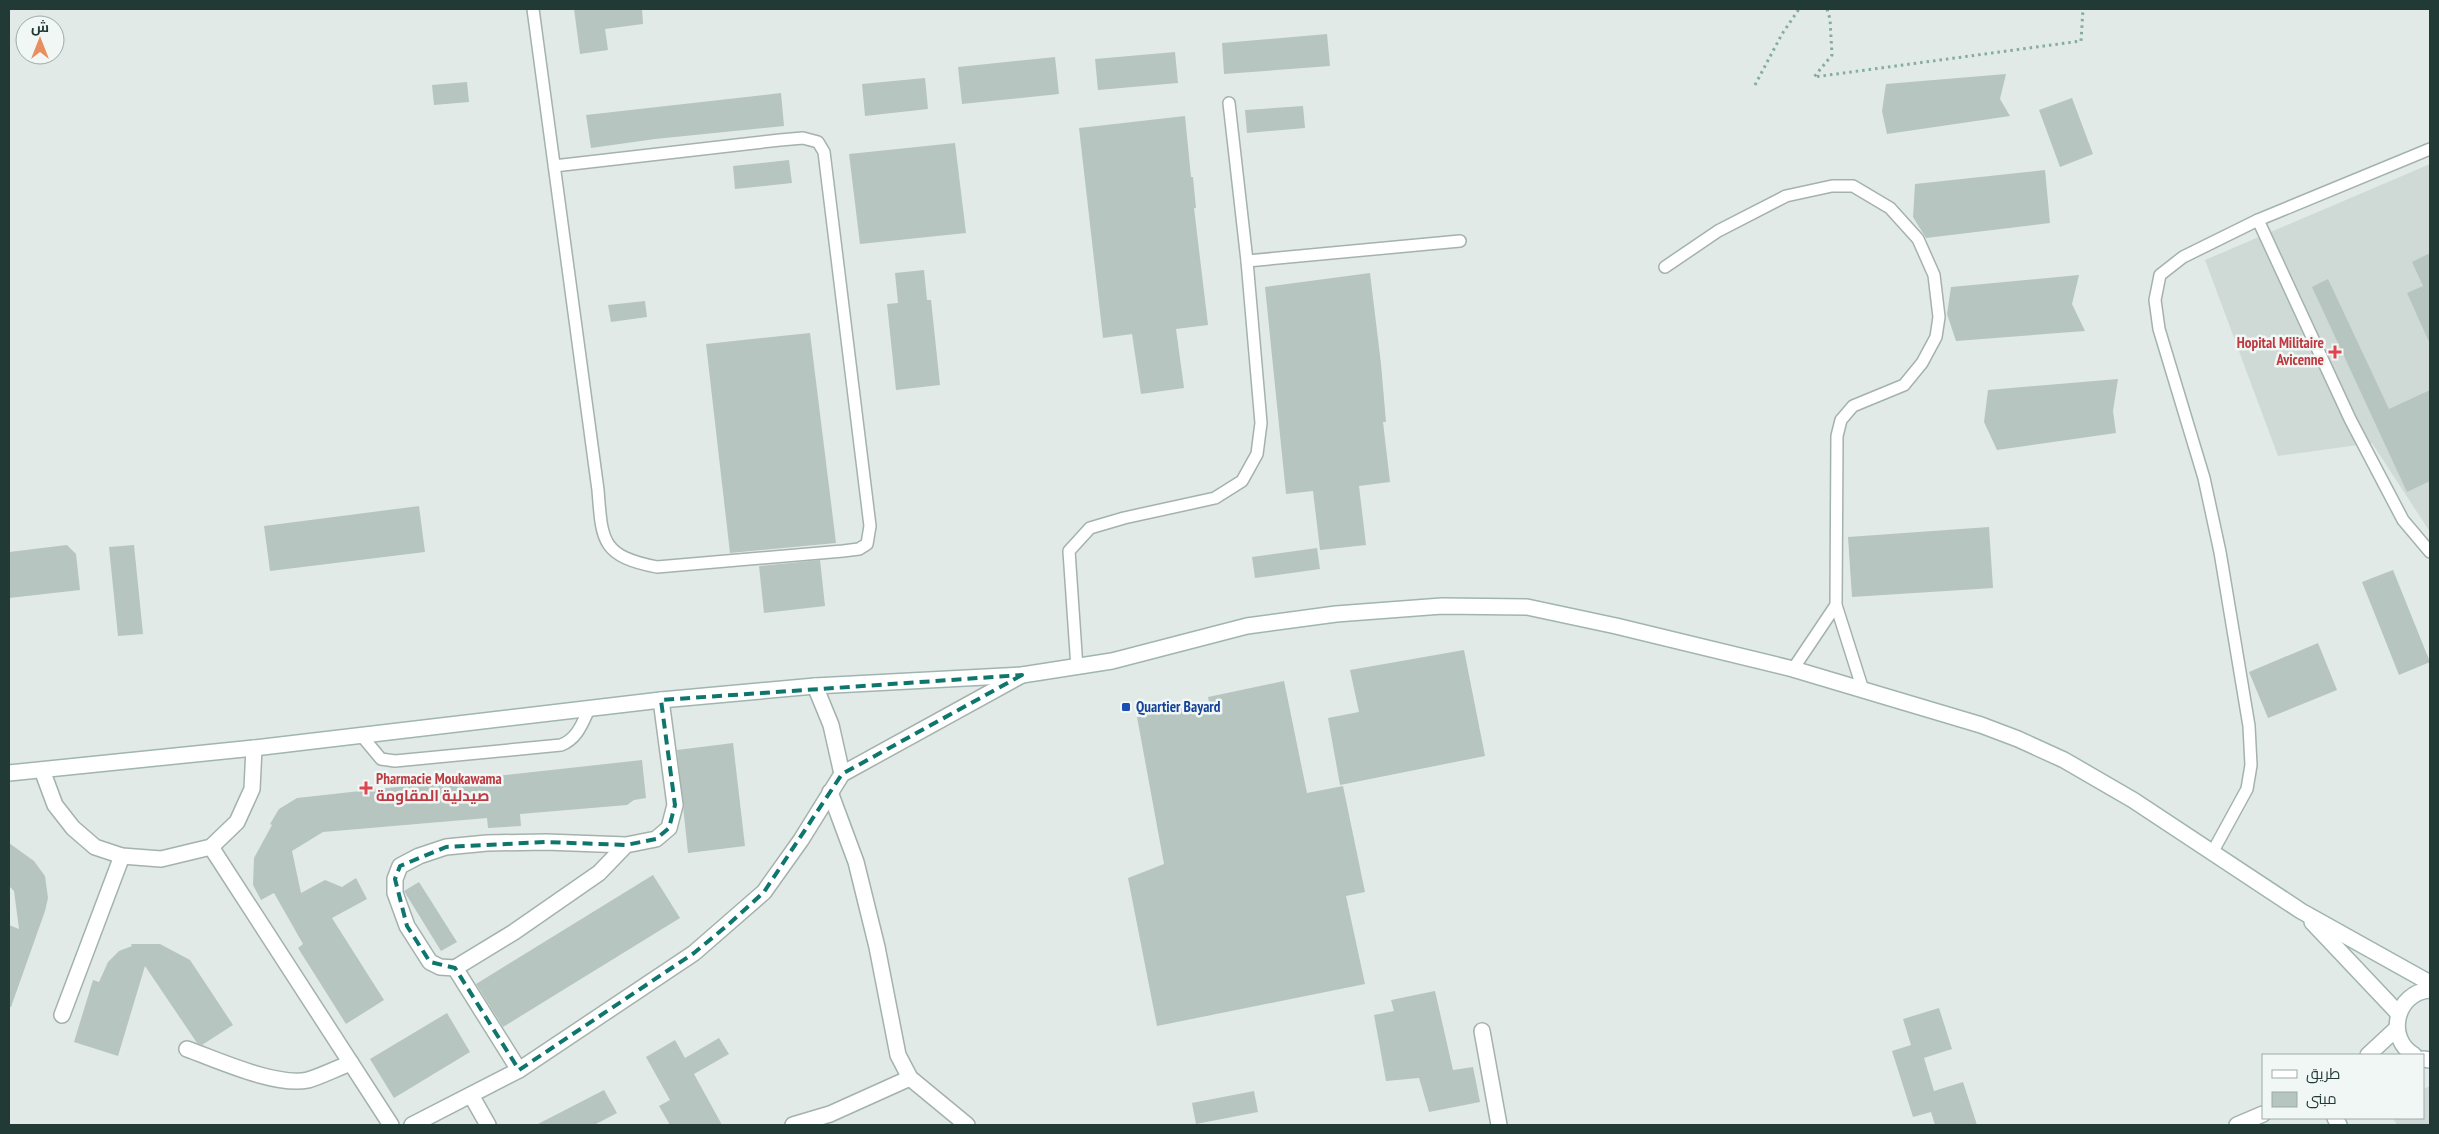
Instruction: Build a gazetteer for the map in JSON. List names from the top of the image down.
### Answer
{
  "places": {
    "health": ["Hopital Militaire Avicenne", "Pharmacie Moukawama صيدلية المقاومة"],
    "transit": ["Quartier Bayard"]
  },
  "legend": ["طريق", "مبنى"],
  "north": "top"
}
